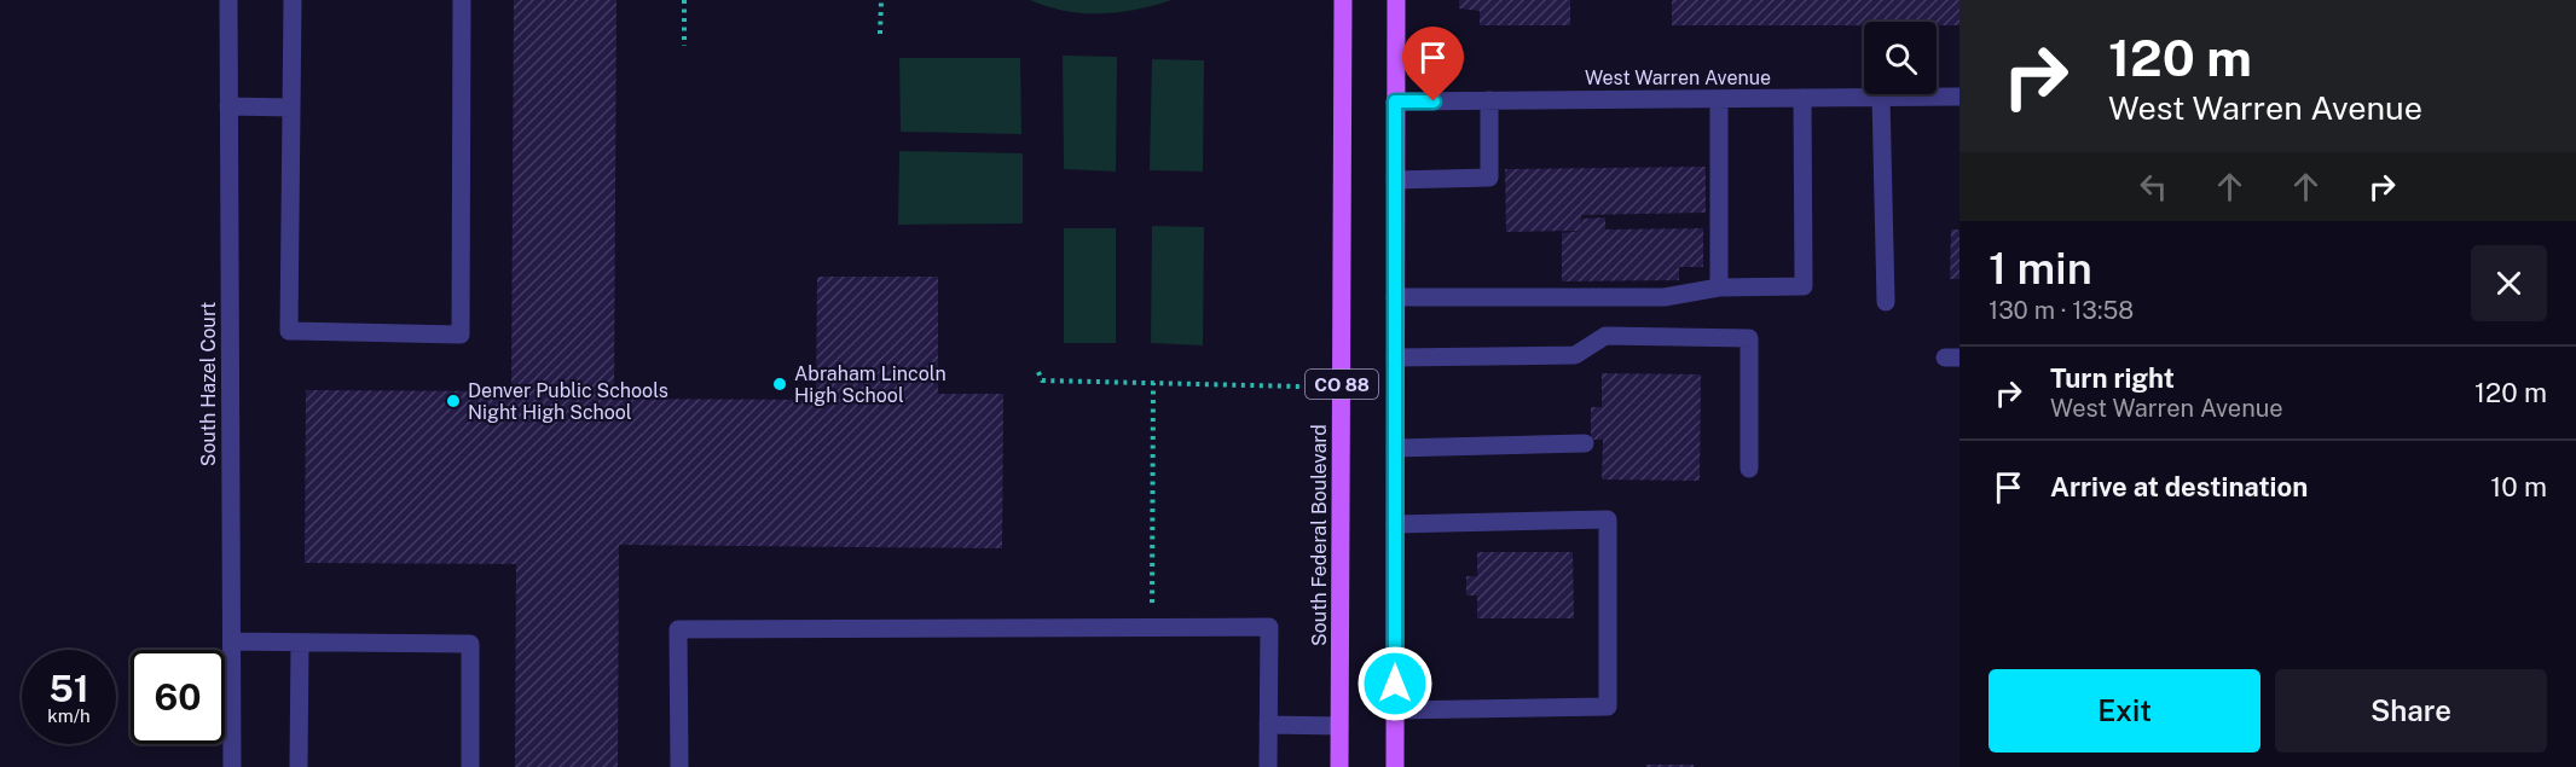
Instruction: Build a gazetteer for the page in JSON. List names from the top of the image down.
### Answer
{
  "streets": {
    "main road": ["CO 88", "South Federal Boulevard"],
    "street": ["West Warren Avenue", "South Hazel Court"]
  },
  "crossings": [
    ["West Warren Avenue", "CO 88"]
  ],
  "places": ["Abraham Lincoln High School", "Denver Public Schools Night High School"],
  "page": {
    "turn": ["120 m", "West Warren Avenue"],
    "heading": ["1 min", "130 m · 13:58"],
    "list": [
      {
        "name": "Turn right",
        "note": "West Warren Avenue",
        "value": "120 m"
      },
      {
        "name": "Arrive at destination",
        "value": "10 m"
      }
    ],
    "speed": "51 km/h",
    "limit": "60",
    "buttons": ["Exit", "Share"]
  }
}
